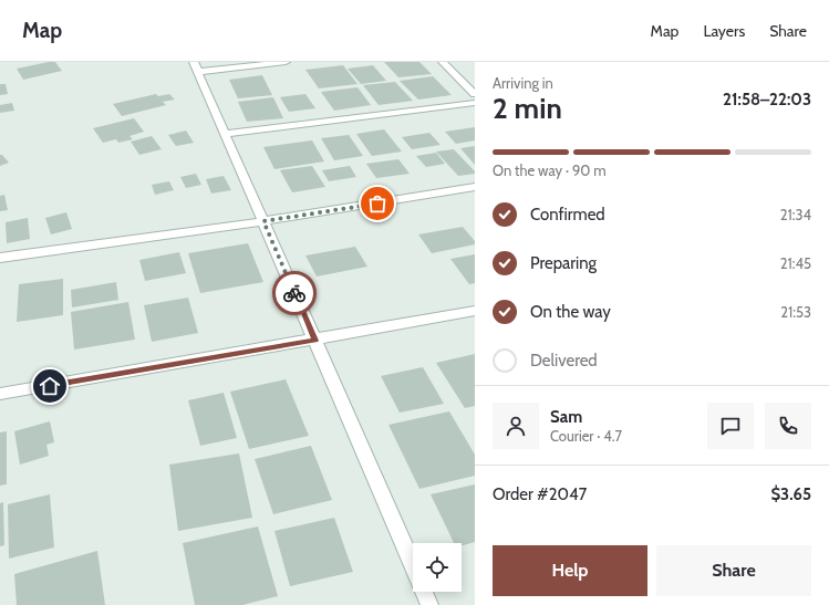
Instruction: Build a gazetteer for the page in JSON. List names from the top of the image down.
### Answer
{
  "page": {
    "header": "Map",
    "nav": ["Map", "Layers", "Share"],
    "heading": ["2 min", "Arriving in", "21:58–22:03"],
    "panel": [
      "Sam",
      "Courier · 4.7",
      "Order #2047",
      "$3.65"
    ],
    "bar": "On the way · 90 m",
    "list": [
      ["Confirmed", "21:34"],
      ["Preparing", "21:45"],
      ["On the way", "21:53"],
      "Delivered"
    ],
    "buttons": ["Help", "Share"]
  }
}
